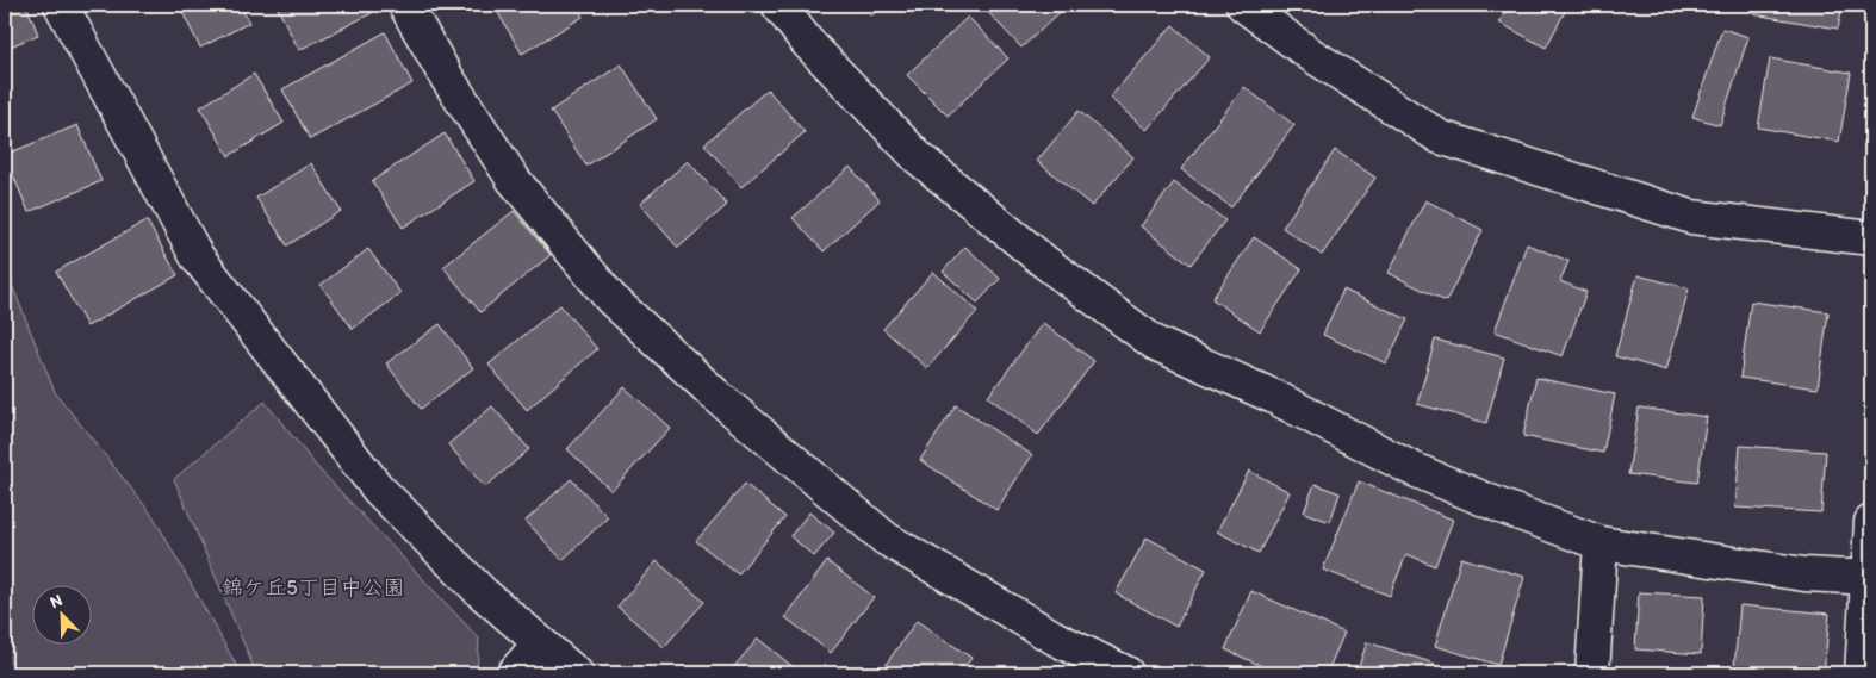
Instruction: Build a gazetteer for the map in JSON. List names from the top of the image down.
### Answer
{
  "parks": ["錦ケ丘5丁目中公園"],
  "north": "top left"
}
